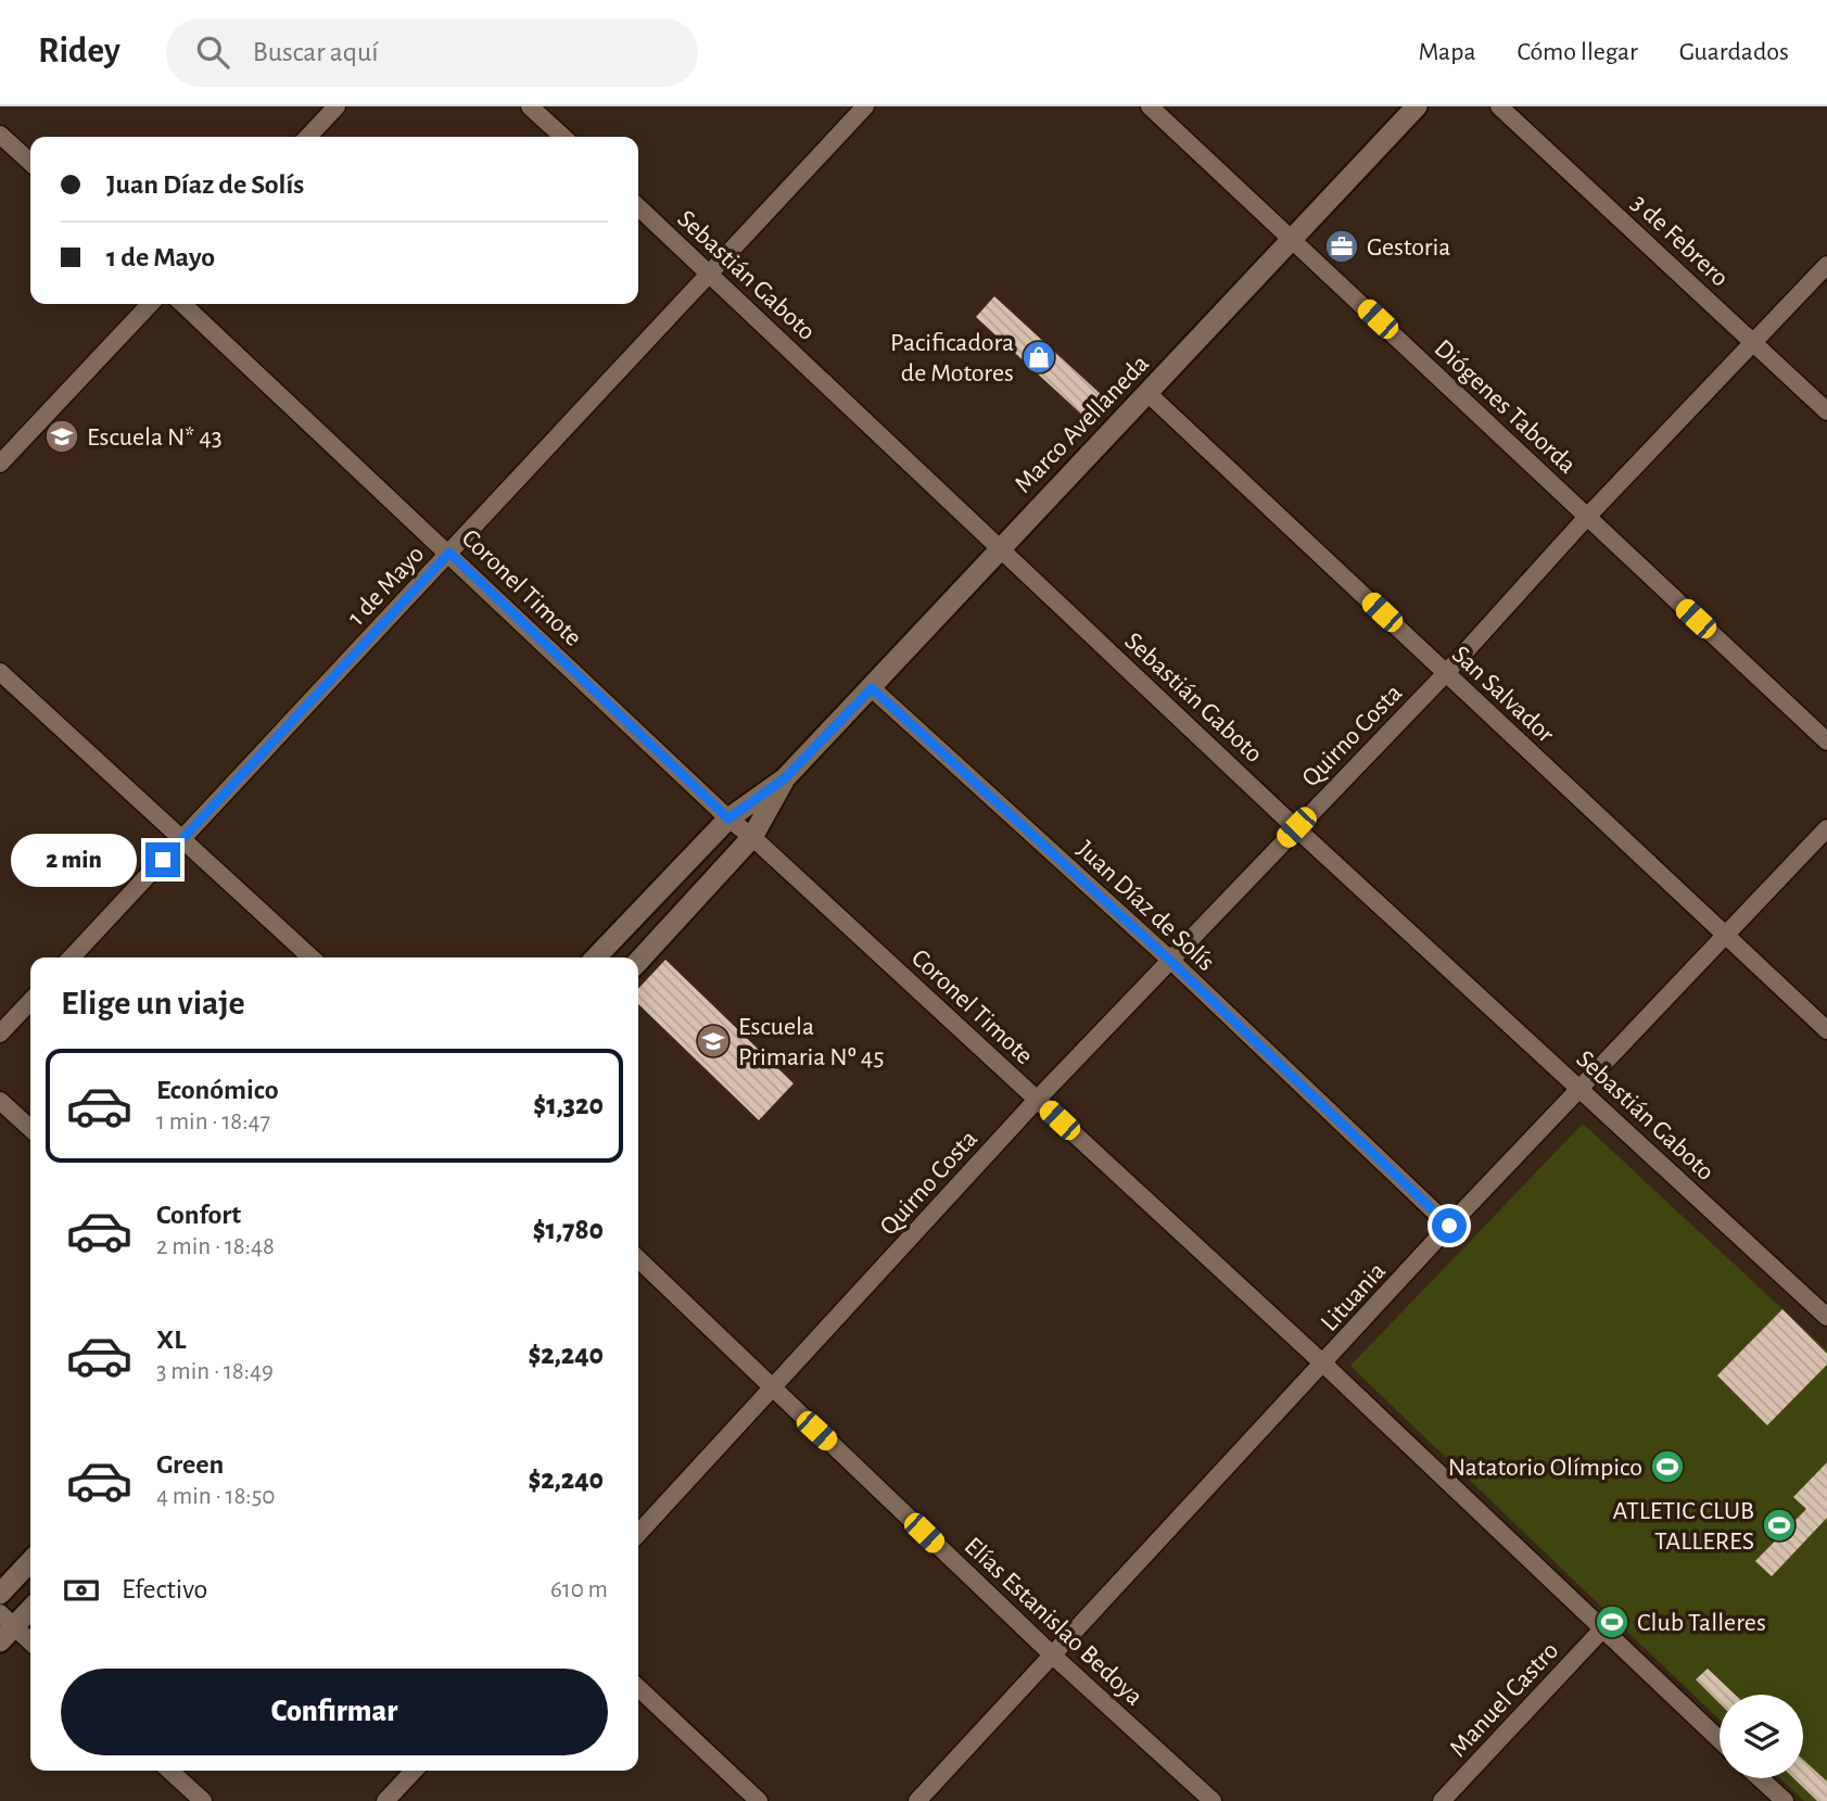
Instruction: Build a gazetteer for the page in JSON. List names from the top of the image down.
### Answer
{
  "streets": {
    "street": [
      "3 de Febrero",
      "Sebastián Gaboto",
      "Diógenes Taborda",
      "Marco Avellaneda",
      "1 de Mayo",
      "Coronel Timote",
      "San Salvador",
      "Quirno Costa",
      "Juan Díaz de Solís",
      "Lituania",
      "Elías Estanislao Bedoya",
      "Manuel Castro"
    ]
  },
  "crossings": [
    ["3 de Febrero", "Quirno Costa"],
    ["Sebastián Gaboto", "Marco Avellaneda"],
    ["Sebastián Gaboto", "1 de Mayo"],
    ["Sebastián Gaboto", "Quirno Costa"],
    ["Sebastián Gaboto", "Lituania"],
    ["Diógenes Taborda", "Marco Avellaneda"],
    ["Diógenes Taborda", "Quirno Costa"],
    ["Marco Avellaneda", "Coronel Timote"],
    ["Marco Avellaneda", "San Salvador"],
    ["Marco Avellaneda", "Juan Díaz de Solís"],
    ["1 de Mayo", "Coronel Timote"],
    ["Coronel Timote", "Quirno Costa"],
    ["Coronel Timote", "Lituania"],
    ["Coronel Timote", "Manuel Castro"],
    ["San Salvador", "Quirno Costa"],
    ["San Salvador", "Lituania"],
    ["Quirno Costa", "Juan Díaz de Solís"],
    ["Quirno Costa", "Elías Estanislao Bedoya"],
    ["Juan Díaz de Solís", "Lituania"],
    ["Lituania", "Elías Estanislao Bedoya"]
  ],
  "places": {
    "office": ["Gestoria"],
    "shop": ["Pacificadora de Motores"],
    "school or university": ["Escuela N* 43", "Escuela Primaria Nº 45"],
    "sports": ["Natatorio Olímpico", "ATLETIC CLUB TALLERES", "Club Talleres"]
  },
  "page": {
    "header": "Ridey",
    "search": "Buscar aquí",
    "nav": ["Mapa", "Cómo llegar", "Guardados"],
    "banner": ["Juan Díaz de Solís", "1 de Mayo"],
    "bubble": "2 min",
    "heading": "Elige un viaje",
    "list": [
      {
        "name": "Económico",
        "note": "1 min · 18:47",
        "value": "$1,320"
      },
      {
        "name": "Confort",
        "note": "2 min · 18:48",
        "value": "$1,780"
      },
      {
        "name": "XL",
        "note": "3 min · 18:49",
        "value": "$2,240"
      },
      {
        "name": "Green",
        "note": "4 min · 18:50",
        "value": "$2,240"
      }
    ],
    "pay": ["Efectivo", "610 m"],
    "buttons": "Confirmar"
  }
}
